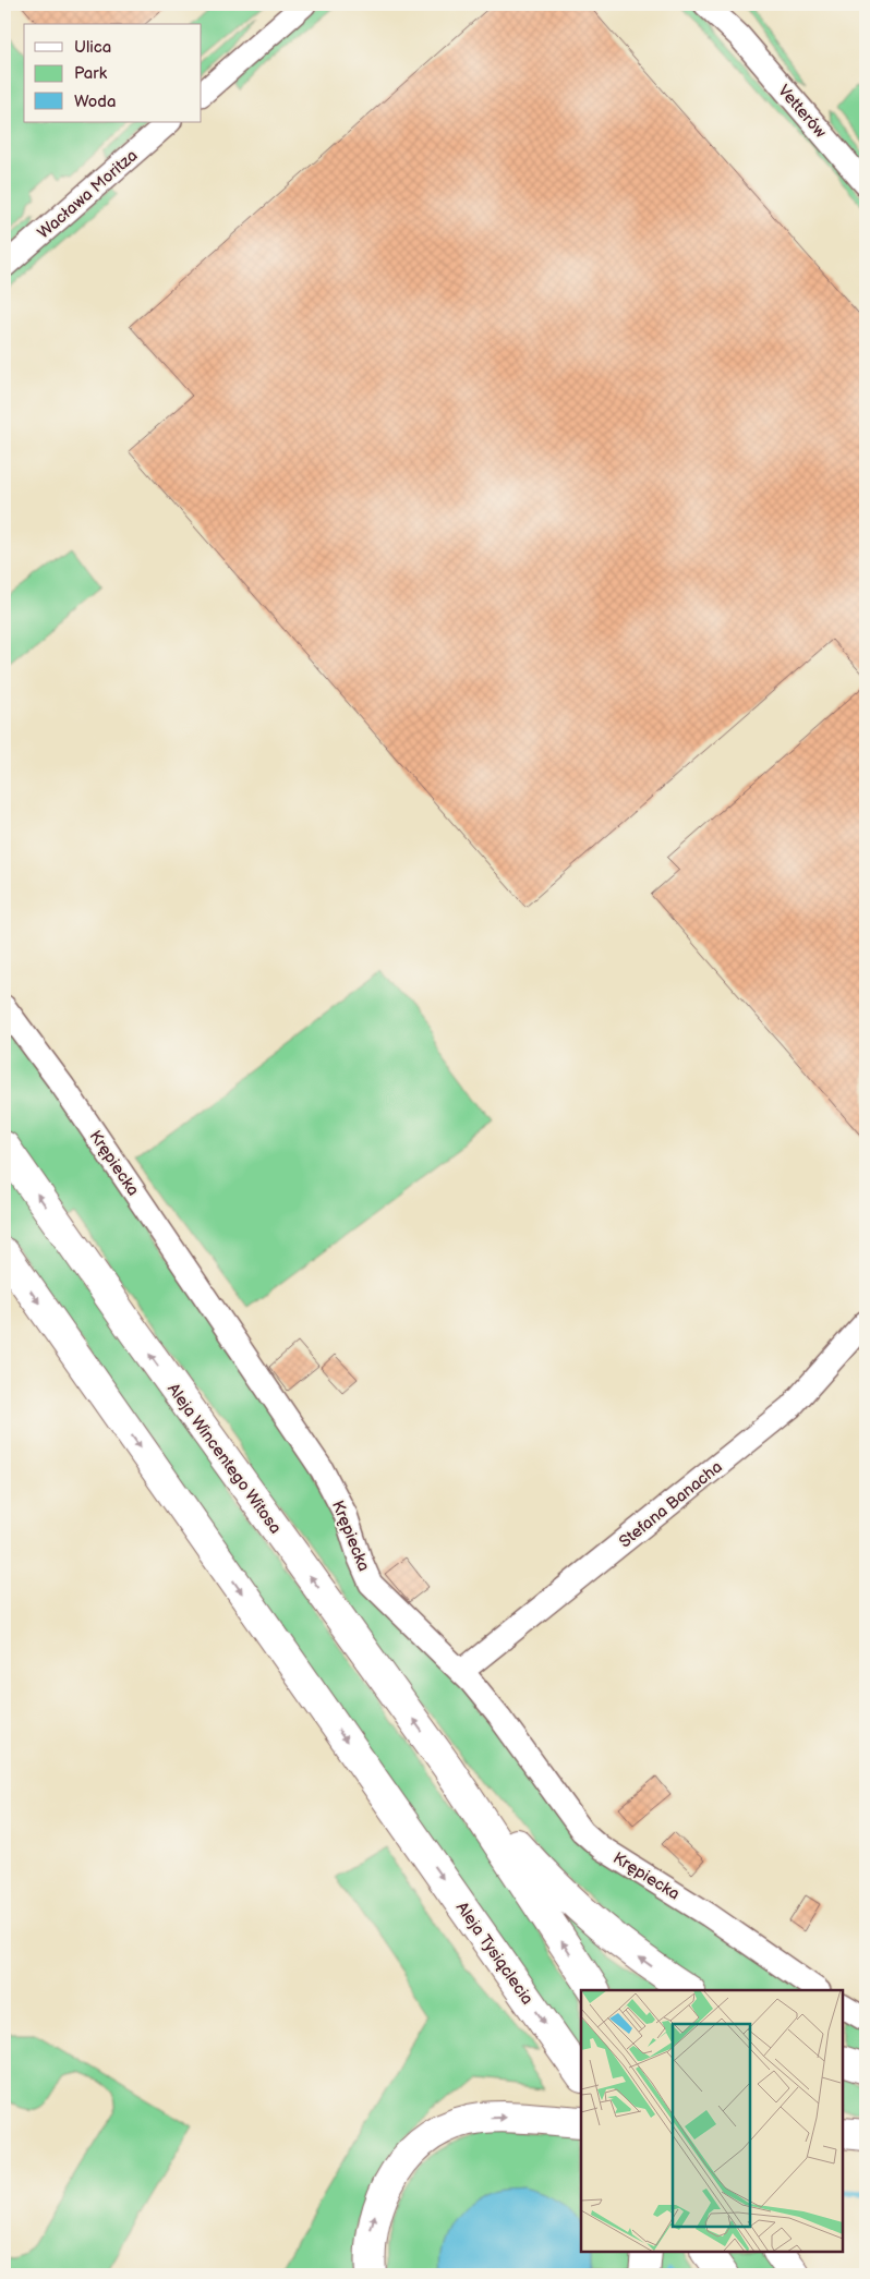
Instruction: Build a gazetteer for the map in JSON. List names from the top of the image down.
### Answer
{
  "streets": {
    "main road": ["Aleja Wincentego Witosa", "Aleja Tysiąclecia"],
    "street": [
      "Vetterów",
      "Wacława Moritza",
      "Krępiecka",
      "Stefana Banacha"
    ]
  },
  "crossings": [
    ["Krępiecka", "Stefana Banacha"]
  ],
  "one_way": ["Aleja Wincentego Witosa"],
  "legend": ["Ulica", "Park", "Woda"]
}
